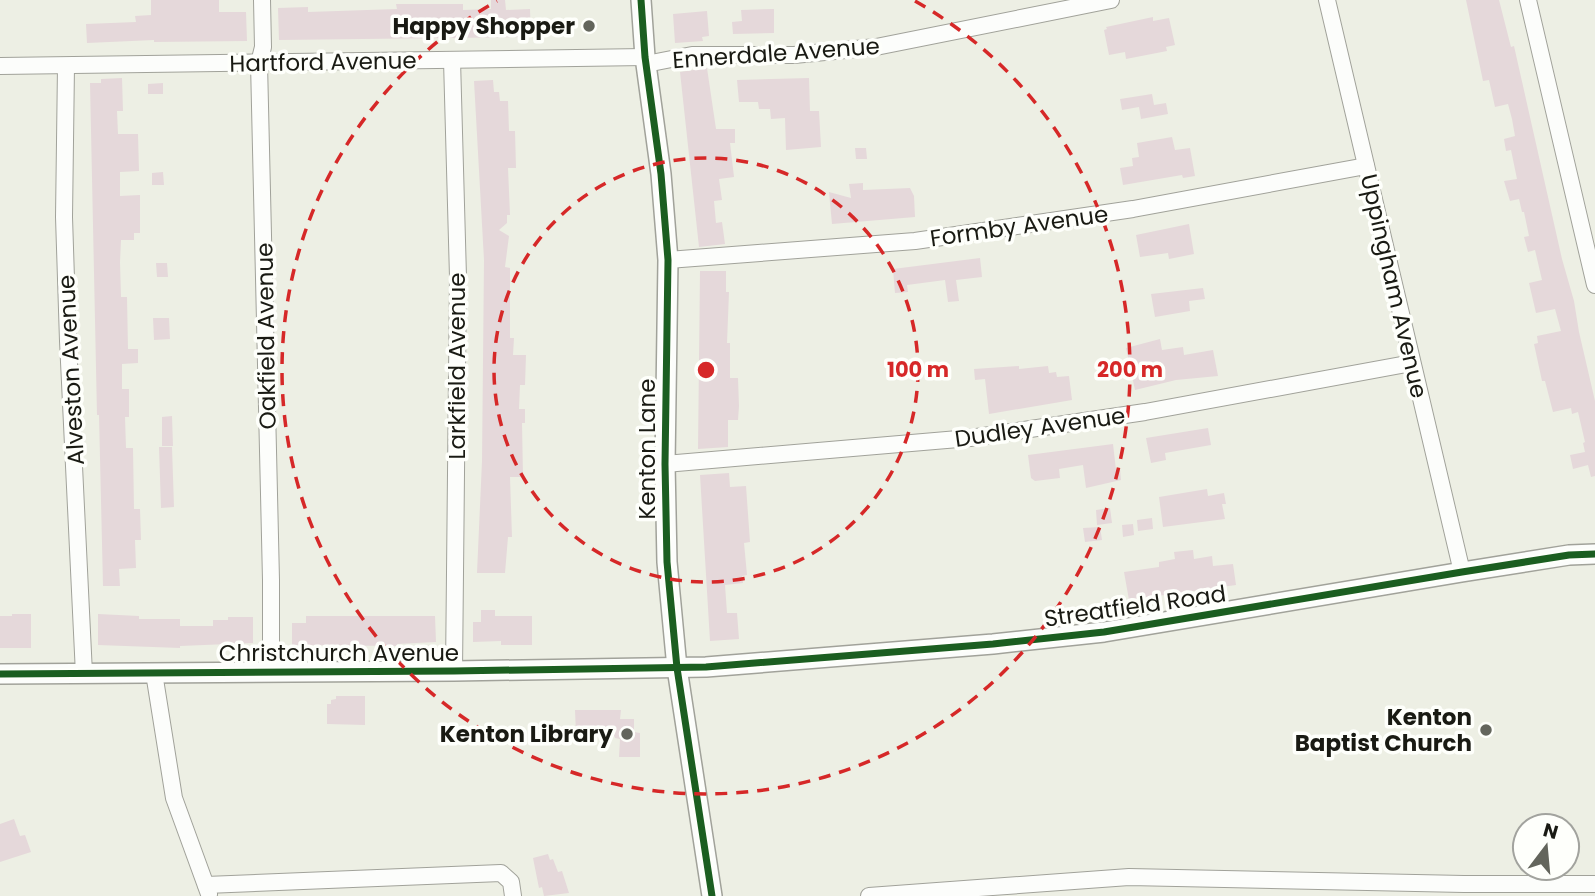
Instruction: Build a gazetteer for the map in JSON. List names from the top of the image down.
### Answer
{
  "streets": {
    "street": [
      "Ennerdale Avenue",
      "Hartford Avenue",
      "Formby Avenue",
      "Uppingham Avenue",
      "Oakfield Avenue",
      "Larkfield Avenue",
      "Alveston Avenue",
      "Dudley Avenue",
      "Kenton Lane",
      "Streatfield Road",
      "Christchurch Avenue"
    ]
  },
  "crossings": [
    ["Ennerdale Avenue", "Hartford Avenue"],
    ["Ennerdale Avenue", "Kenton Lane"],
    ["Hartford Avenue", "Oakfield Avenue"],
    ["Hartford Avenue", "Larkfield Avenue"],
    ["Hartford Avenue", "Alveston Avenue"],
    ["Hartford Avenue", "Kenton Lane"],
    ["Formby Avenue", "Uppingham Avenue"],
    ["Formby Avenue", "Kenton Lane"],
    ["Uppingham Avenue", "Dudley Avenue"],
    ["Uppingham Avenue", "Streatfield Road"],
    ["Oakfield Avenue", "Christchurch Avenue"],
    ["Larkfield Avenue", "Christchurch Avenue"],
    ["Alveston Avenue", "Christchurch Avenue"],
    ["Dudley Avenue", "Kenton Lane"],
    ["Kenton Lane", "Streatfield Road"],
    ["Kenton Lane", "Christchurch Avenue"],
    ["Streatfield Road", "Christchurch Avenue"]
  ],
  "places": ["Happy Shopper", "Kenton Baptist Church", "Kenton Library"],
  "north": "top",
  "rings": ["100 m", "200 m"]
}
